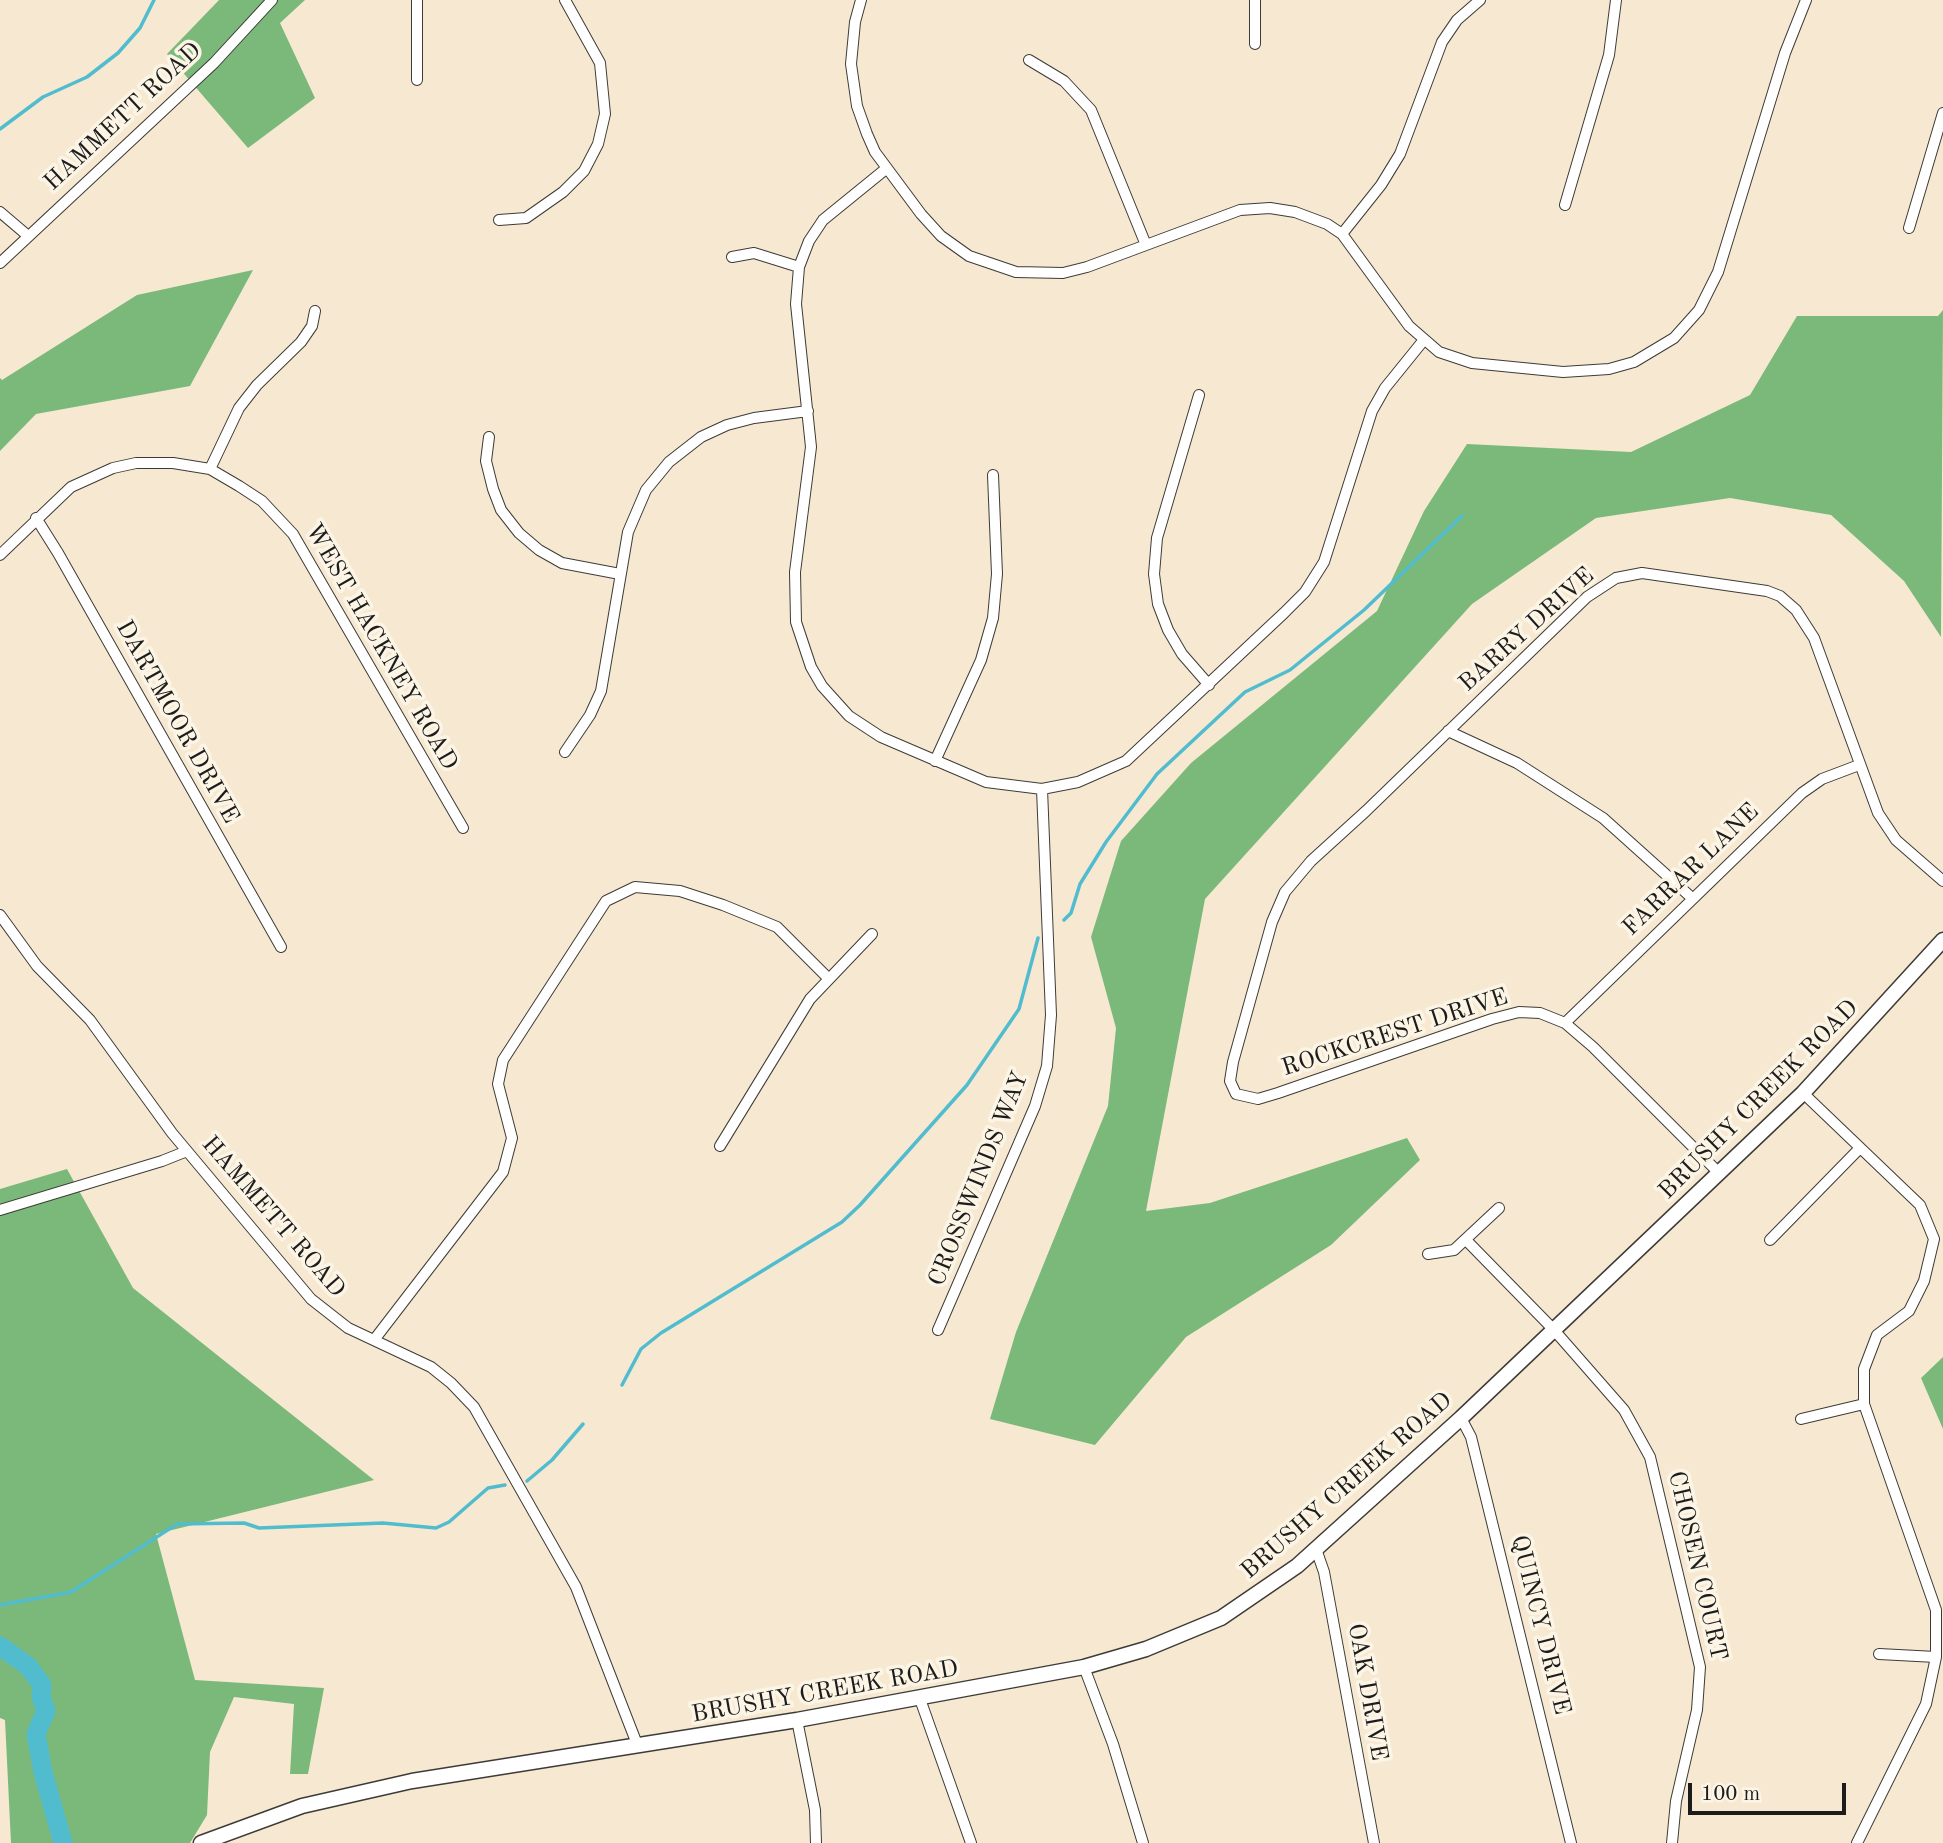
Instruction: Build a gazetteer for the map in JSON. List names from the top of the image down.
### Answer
{
  "streets": {
    "main road": ["BRUSHY CREEK ROAD"],
    "street": [
      "HAMMETT ROAD",
      "BARRY DRIVE",
      "WEST HACKNEY ROAD",
      "DARTMOOR DRIVE",
      "FARRAR LANE",
      "ROCKCREST DRIVE",
      "CROSSWINDS WAY",
      "CHOSEN COURT",
      "QUINCY DRIVE",
      "OAK DRIVE"
    ]
  },
  "crossings": [
    ["HAMMETT ROAD", "BRUSHY CREEK ROAD"],
    ["BARRY DRIVE", "FARRAR LANE"],
    ["BARRY DRIVE", "ROCKCREST DRIVE"],
    ["WEST HACKNEY ROAD", "DARTMOOR DRIVE"],
    ["FARRAR LANE", "ROCKCREST DRIVE"],
    ["ROCKCREST DRIVE", "BRUSHY CREEK ROAD"],
    ["BRUSHY CREEK ROAD", "CHOSEN COURT"],
    ["BRUSHY CREEK ROAD", "QUINCY DRIVE"],
    ["BRUSHY CREEK ROAD", "OAK DRIVE"]
  ],
  "scale_bar": "100 m"
}
